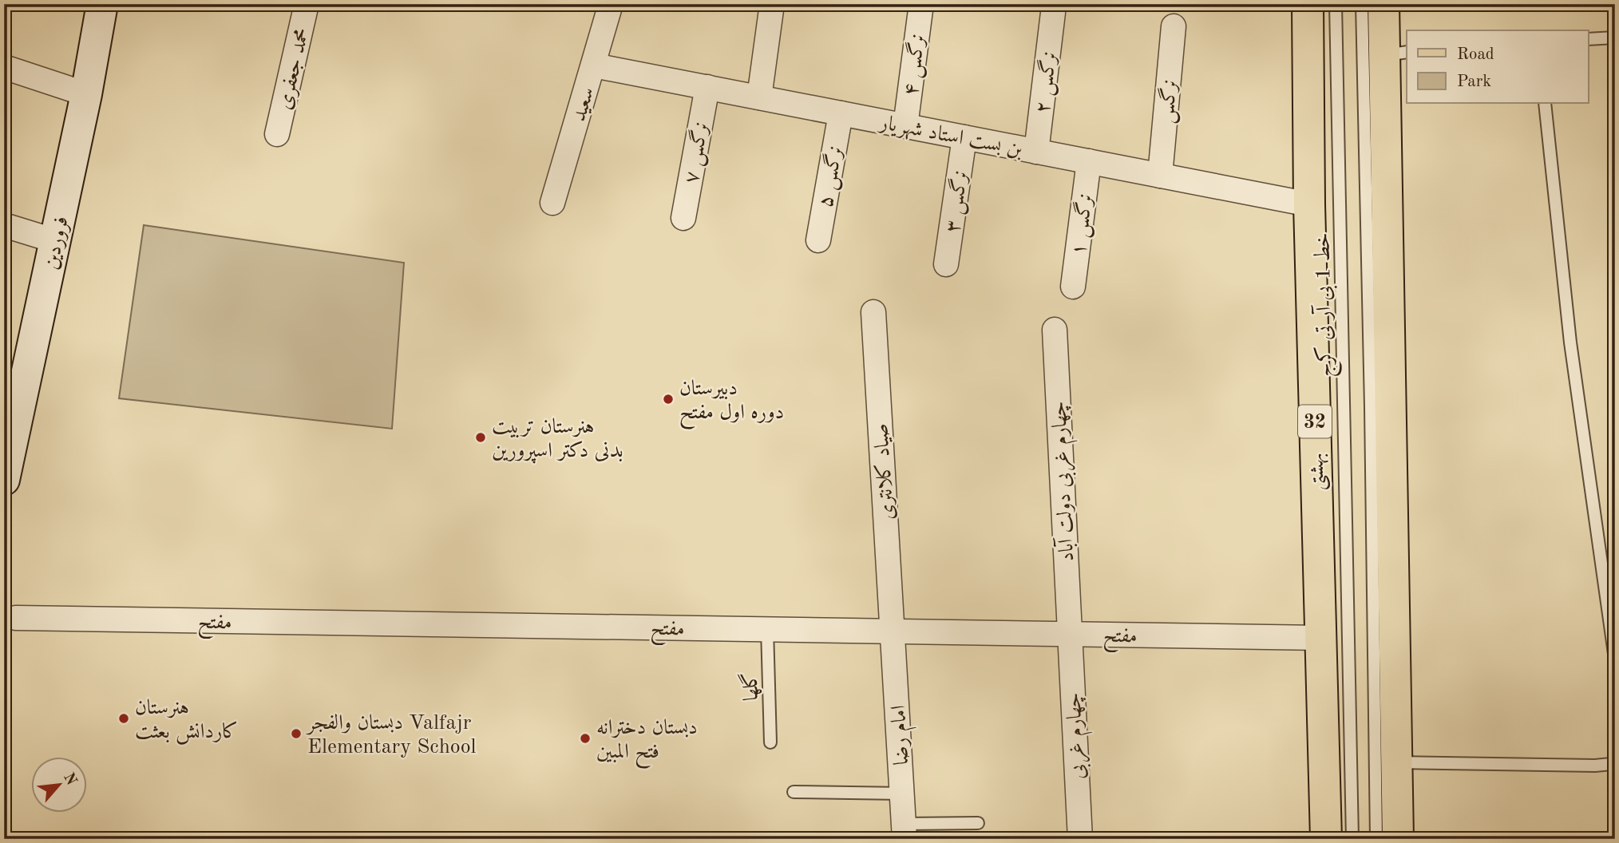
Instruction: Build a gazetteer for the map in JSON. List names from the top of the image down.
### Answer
{
  "streets": {
    "main road": ["32", "بهشتی"],
    "street": [
      "نرگس ۴",
      "محمد جعفری",
      "نرگس ۲",
      "نرگس",
      "سعید",
      "بن بست استاد شهریار",
      "نرگس ۷",
      "نرگس ۵",
      "نرگس ۳",
      "نرگس ۱",
      "فروردین",
      "صیاد کلانتری",
      "چهارم غربی دولت آباد",
      "مفتح",
      "امام رضا",
      "چهارم غربی"
    ],
    "lane": ["خط 1 بی آر تی کرج", "گلها"]
  },
  "crossings": [
    ["نرگس ۴", "بن بست استاد شهریار"],
    ["نرگس ۲", "بن بست استاد شهریار"],
    ["نرگس", "بن بست استاد شهریار"],
    ["سعید", "بن بست استاد شهریار"],
    ["بن بست استاد شهریار", "نرگس ۷"],
    ["بن بست استاد شهریار", "نرگس ۵"],
    ["بن بست استاد شهریار", "نرگس ۳"],
    ["بن بست استاد شهریار", "نرگس ۱"],
    ["بن بست استاد شهریار", "بهشتی"],
    ["صیاد کلانتری", "مفتح"],
    ["صیاد کلانتری", "امام رضا"],
    ["بهشتی", "مفتح"],
    ["چهارم غربی دولت آباد", "مفتح"],
    ["چهارم غربی دولت آباد", "چهارم غربی"],
    ["مفتح", "گلها"],
    ["مفتح", "امام رضا"],
    ["مفتح", "چهارم غربی"]
  ],
  "places": [
    "دبیرستان دوره اول مفتح",
    "هنرستان تربیت بدنی دکتر اسپرورین",
    "هنرستان کاردانش بعثت",
    "دبستان والفجر Valfajr Elementary School",
    "دبستان دخترانه فتح المبین"
  ],
  "legend": ["Road", "Park"],
  "north": "top right"
}
